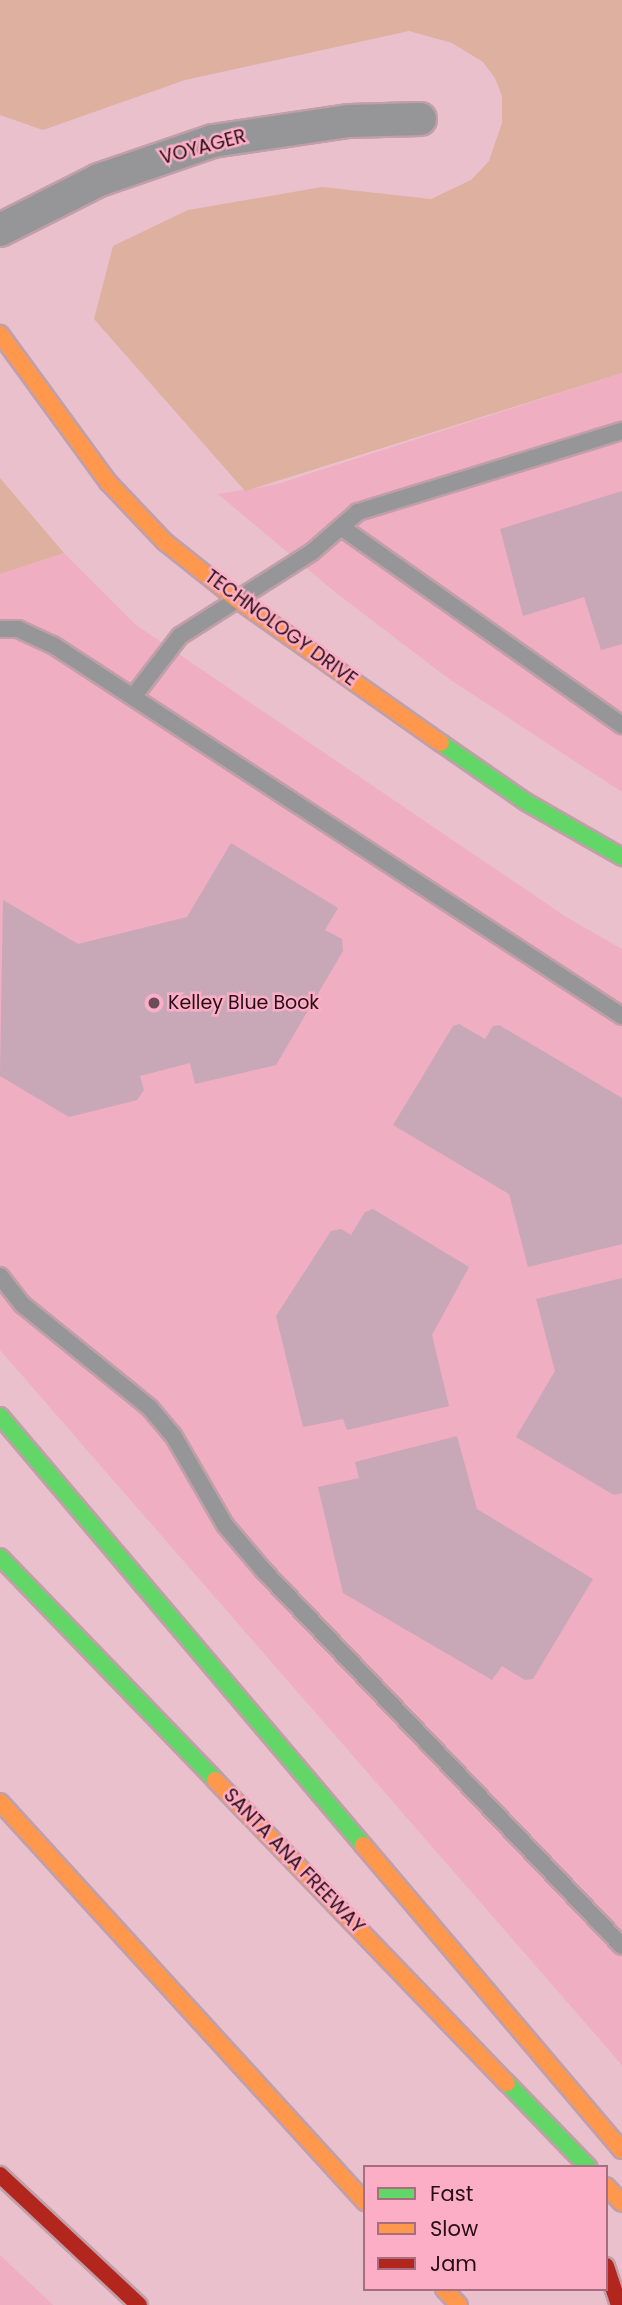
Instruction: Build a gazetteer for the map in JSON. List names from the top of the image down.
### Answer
{
  "streets": {
    "main road": ["TECHNOLOGY DRIVE", "SANTA ANA FREEWAY"],
    "street": ["VOYAGER"]
  },
  "places": ["Kelley Blue Book"],
  "legend": ["Fast", "Slow", "Jam"]
}
